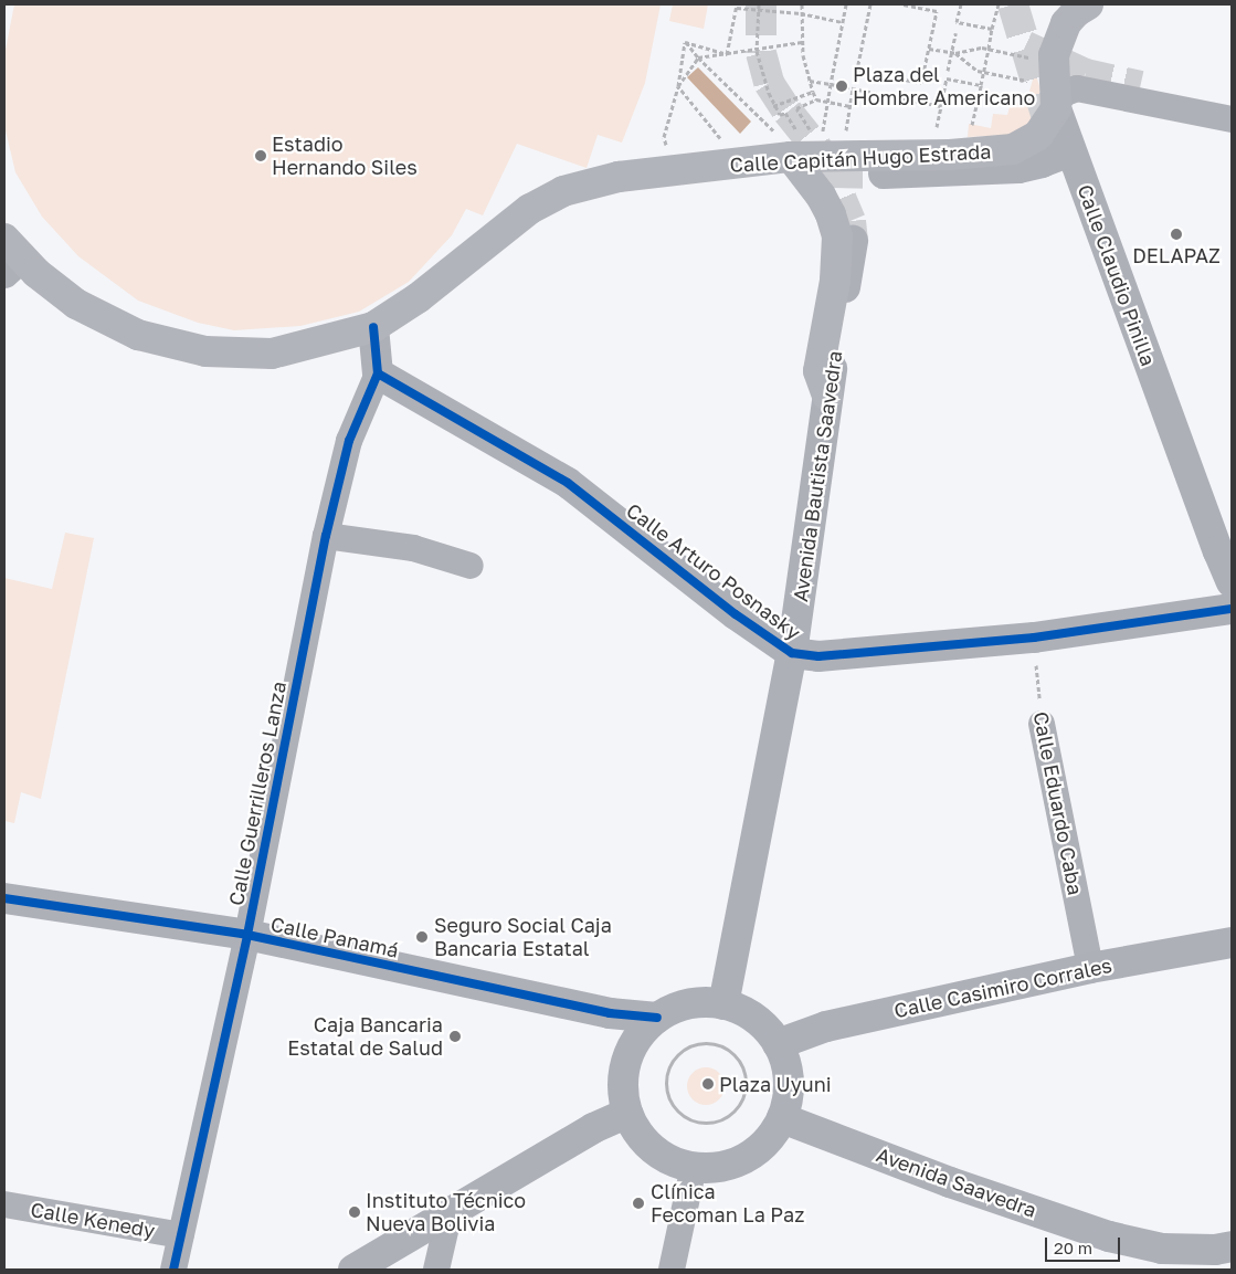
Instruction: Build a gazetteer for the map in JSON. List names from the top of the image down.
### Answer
{
  "streets": {
    "main road": [
      "Calle Capitán Hugo Estrada",
      "Calle Claudio Pinilla",
      "Avenida Bautista Saavedra",
      "Calle Arturo Posnasky",
      "Calle Guerrilleros Lanza",
      "Calle Panamá",
      "Calle Casimiro Corrales",
      "Avenida Saavedra"
    ],
    "street": ["Calle Eduardo Caba", "Calle Kenedy"]
  },
  "crossings": [
    ["Calle Capitán Hugo Estrada", "Calle Claudio Pinilla"],
    ["Calle Capitán Hugo Estrada", "Calle Guerrilleros Lanza"],
    ["Avenida Bautista Saavedra", "Calle Arturo Posnasky"],
    ["Calle Arturo Posnasky", "Calle Guerrilleros Lanza"],
    ["Calle Arturo Posnasky", "Calle Eduardo Caba"],
    ["Calle Guerrilleros Lanza", "Calle Panamá"],
    ["Calle Guerrilleros Lanza", "Calle Kenedy"],
    ["Calle Eduardo Caba", "Calle Casimiro Corrales"]
  ],
  "places": [
    "Plaza del Hombre Americano",
    "Estadio Hernando Siles",
    "DELAPAZ",
    "Seguro Social Caja Bancaria Estatal",
    "Caja Bancaria Estatal de Salud",
    "Plaza Uyuni",
    "Clínica Fecoman La Paz",
    "Instituto Técnico Nueva Bolivia"
  ],
  "scale_bar": "20 m"
}
